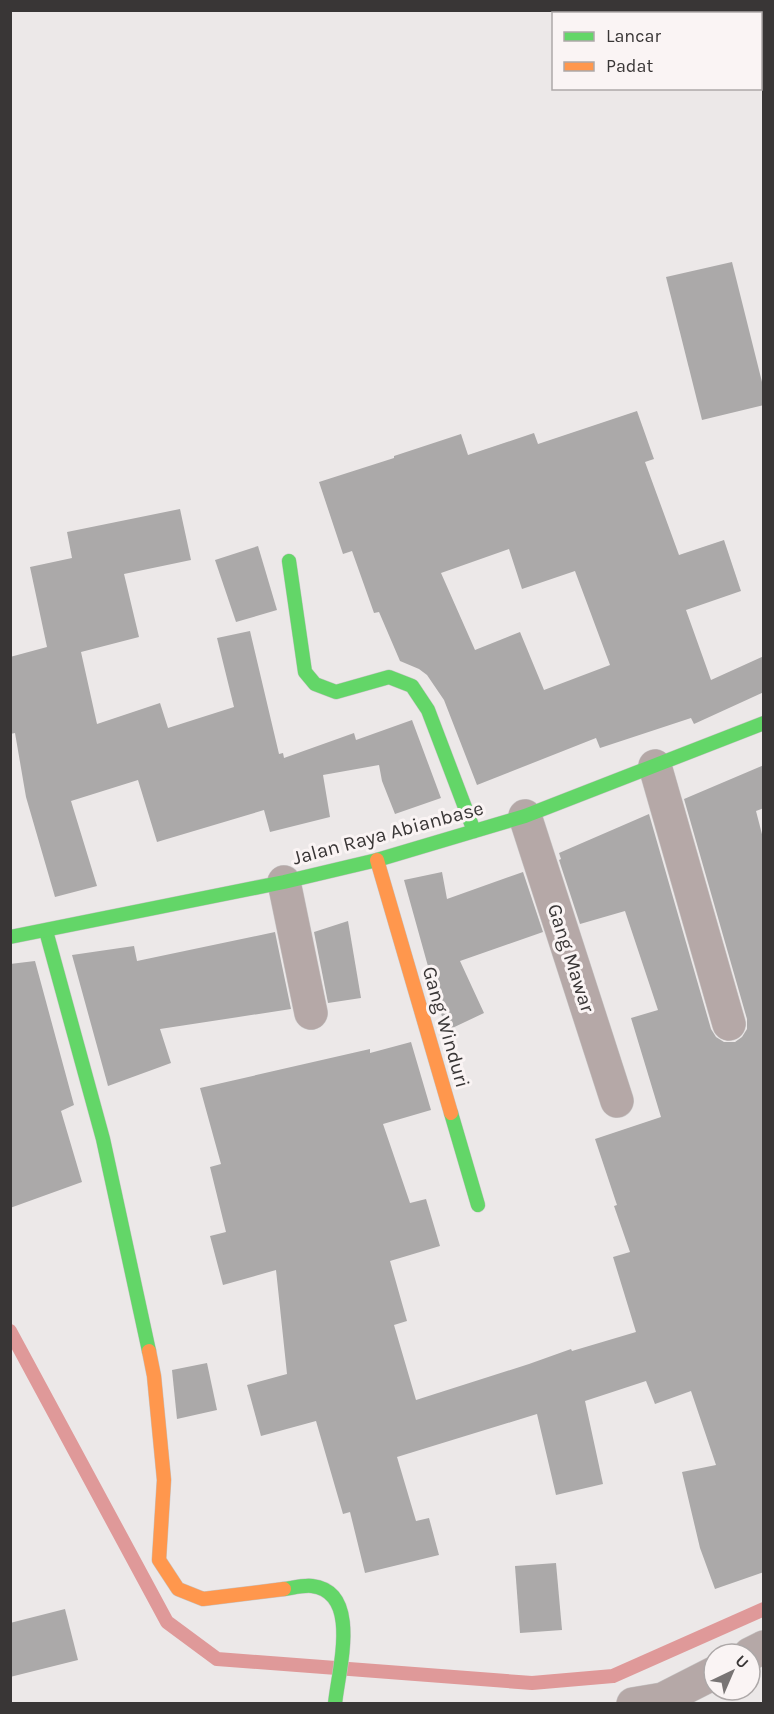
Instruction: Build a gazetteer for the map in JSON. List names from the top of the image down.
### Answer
{
  "streets": {
    "street": ["Jalan Raya Abianbase", "Gang Mawar", "Gang Winduri"]
  },
  "crossings": [
    ["Jalan Raya Abianbase", "Gang Mawar"],
    ["Jalan Raya Abianbase", "Gang Winduri"]
  ],
  "legend": ["Lancar", "Padat"],
  "north": "top right"
}
